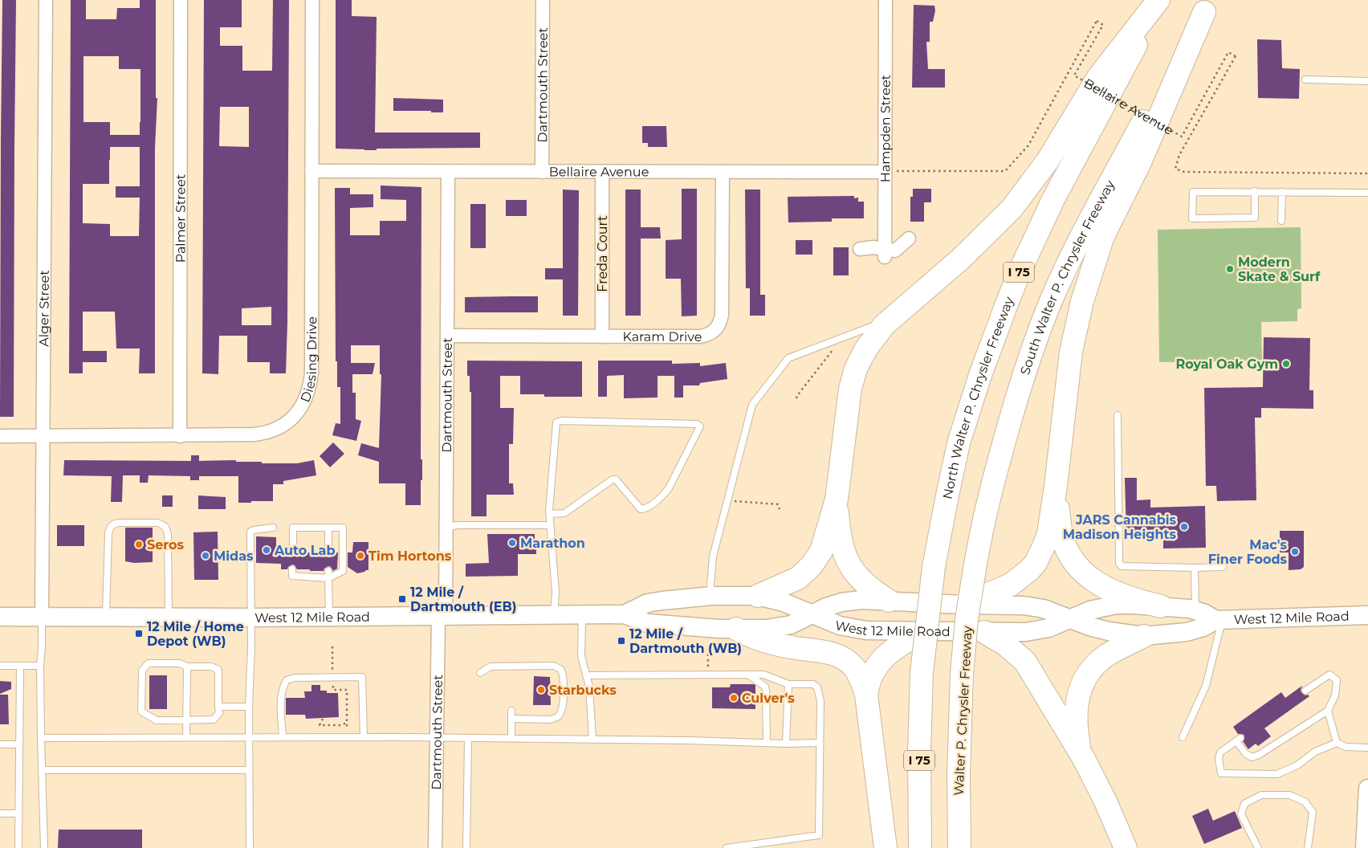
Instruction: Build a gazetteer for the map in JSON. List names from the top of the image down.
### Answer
{
  "streets": {
    "highway": [
      "I 75",
      "South Walter P. Chrysler Freeway",
      "North Walter P. Chrysler Freeway",
      "Walter P. Chrysler Freeway"
    ],
    "main road": ["West 12 Mile Road"],
    "street": [
      "Dartmouth Street",
      "Bellaire Avenue",
      "Hampden Street",
      "Palmer Street",
      "Freda Court",
      "Alger Street",
      "Karam Drive",
      "Diesing Drive"
    ]
  },
  "crossings": [
    ["Dartmouth Street", "Bellaire Avenue"],
    ["Dartmouth Street", "Karam Drive"],
    ["Dartmouth Street", "West 12 Mile Road"],
    ["Bellaire Avenue", "Hampden Street"],
    ["Bellaire Avenue", "Freda Court"],
    ["Bellaire Avenue", "Karam Drive"],
    ["Bellaire Avenue", "Diesing Drive"],
    ["Palmer Street", "Diesing Drive"],
    ["Freda Court", "Karam Drive"],
    ["South Walter P. Chrysler Freeway", "Walter P. Chrysler Freeway"],
    ["Alger Street", "Diesing Drive"],
    ["Alger Street", "West 12 Mile Road"]
  ],
  "places": {
    "other": [
      "Modern Skate & Surf",
      "Royal Oak Gym",
      "JARS Cannabis Madison Heights",
      "Marathon",
      "Seros",
      "Auto Lab",
      "Mac's Finer Foods",
      "Midas",
      "Tim Hortons",
      "Starbucks",
      "Culver's"
    ],
    "transit": ["12 Mile / Dartmouth (EB)", "12 Mile / Home Depot (WB)", "12 Mile / Dartmouth (WB)"]
  }
}
